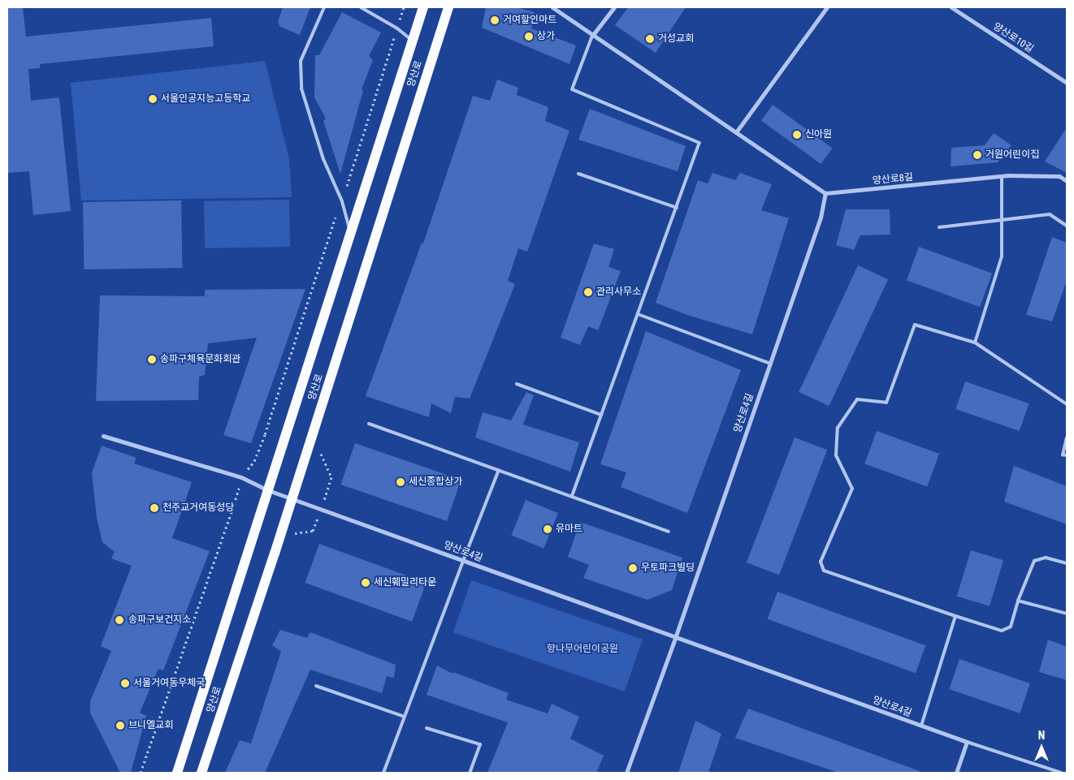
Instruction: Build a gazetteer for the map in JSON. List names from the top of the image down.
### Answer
{
  "streets": {
    "main road": ["양산로"],
    "street": ["양산로10길", "양산로8길", "양산로4길"]
  },
  "crossings": [
    ["양산로", "양산로4길"],
    ["양산로8길", "양산로4길"]
  ],
  "parks": ["향나무어린이공원"],
  "places": [
    "거여할인마트",
    "상가",
    "거성교회",
    "서울인공지능고등학교",
    "신아원",
    "거원어린이집",
    "관리사무소",
    "송파구체육문화회관",
    "세신종합상가",
    "천주교거여동성당",
    "유마트",
    "우토파크빌딩",
    "세신훼밀리타운",
    "송파구보건지소",
    "서울거여동우체국",
    "브니엘교회"
  ],
  "north": "top"
}
